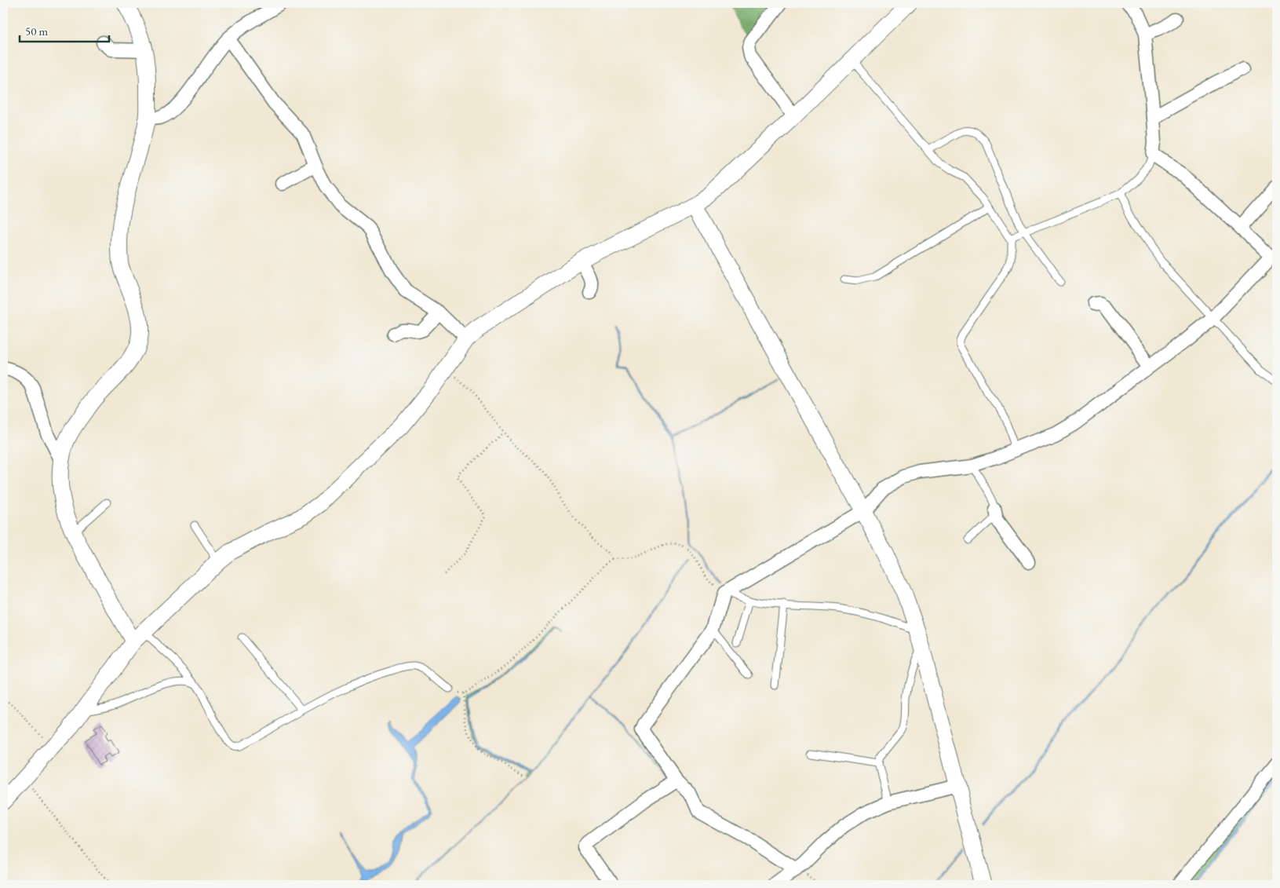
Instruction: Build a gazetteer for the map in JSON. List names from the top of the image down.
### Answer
{
  "scale_bar": "50 m"
}
